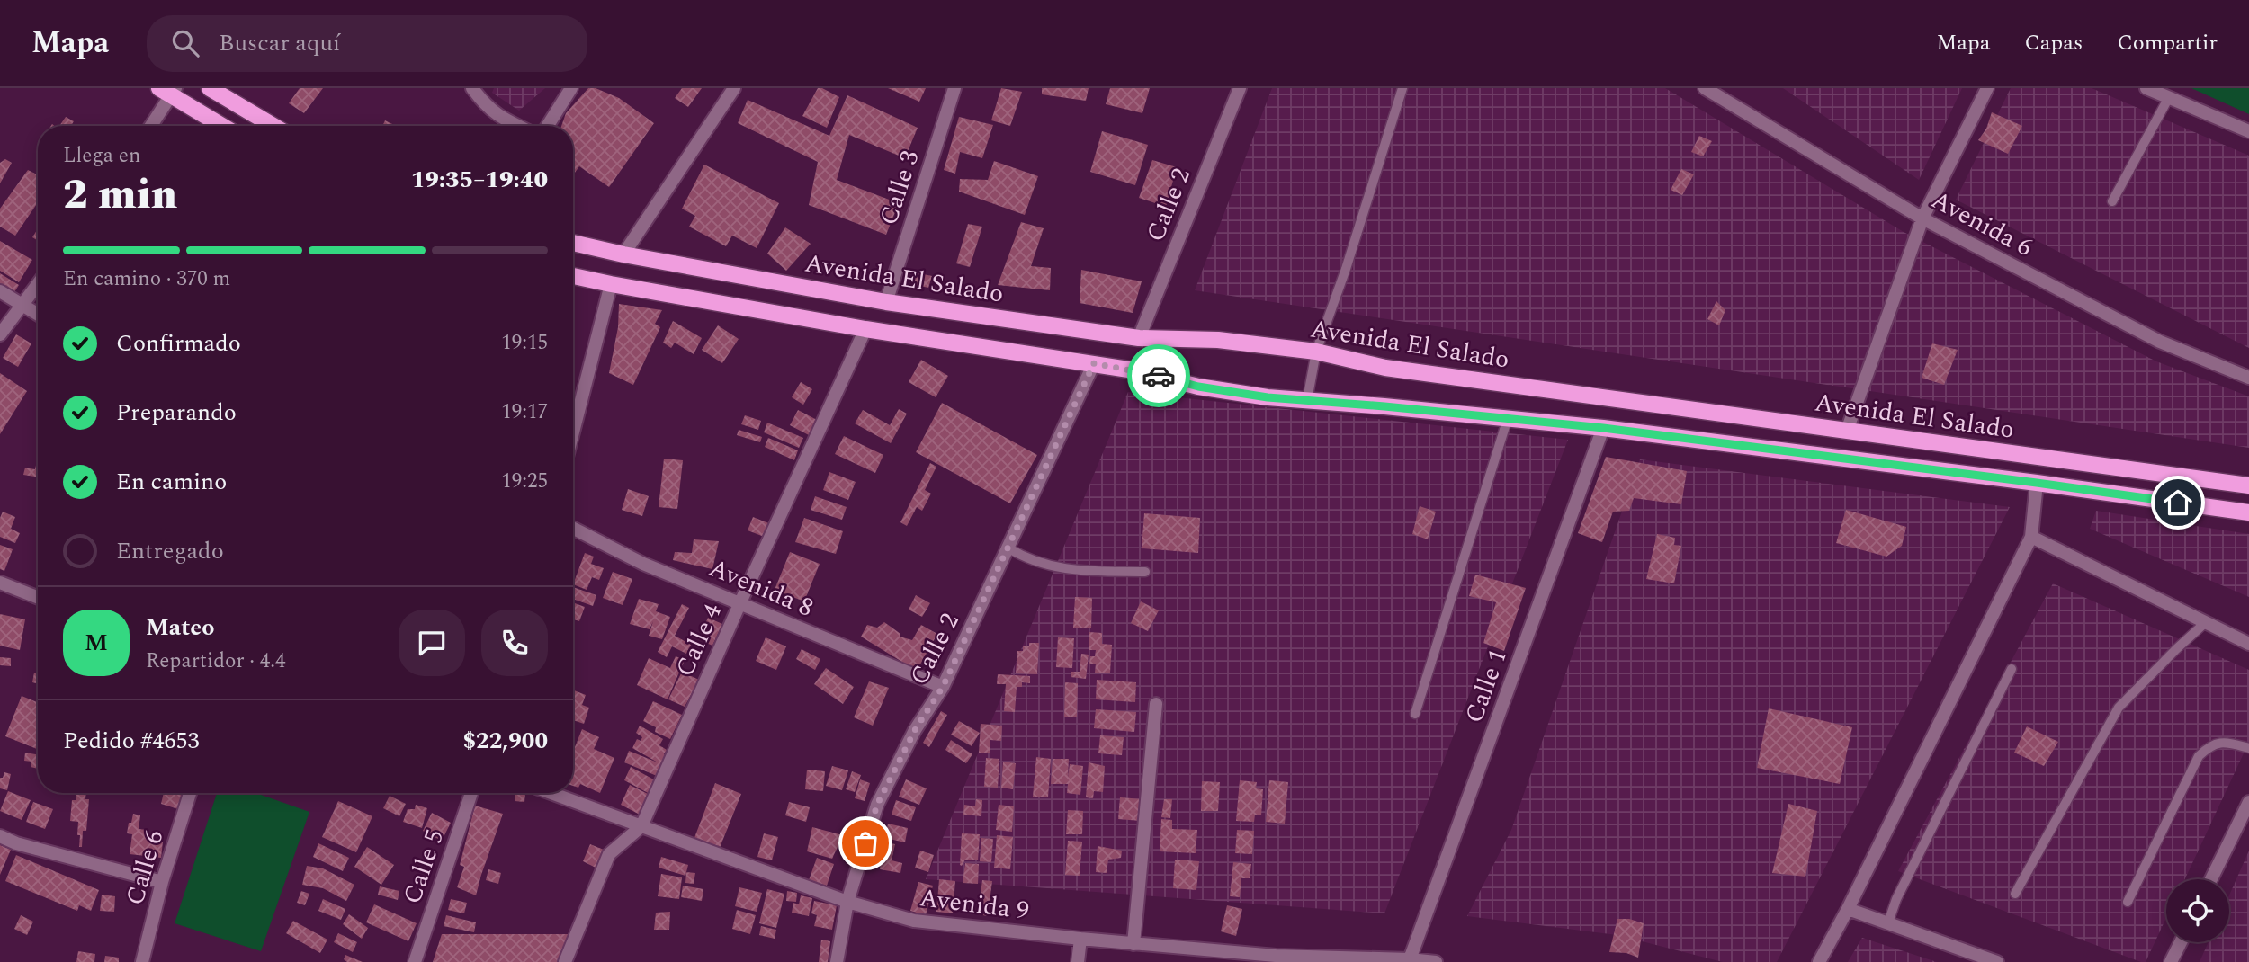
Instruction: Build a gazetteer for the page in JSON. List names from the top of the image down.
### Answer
{
  "streets": {
    "main road": ["Avenida El Salado"],
    "street": [
      "Calle 3",
      "Calle 2",
      "Avenida 6",
      "Avenida 8",
      "Calle 4",
      "Calle 1",
      "Calle 5",
      "Calle 6",
      "Avenida 9"
    ]
  },
  "crossings": [
    ["Calle 3", "Avenida El Salado"],
    ["Calle 2", "Avenida El Salado"],
    ["Calle 2", "Avenida 8"],
    ["Calle 2", "Avenida 9"],
    ["Avenida El Salado", "Calle 4"],
    ["Avenida El Salado", "Calle 1"],
    ["Avenida 8", "Calle 4"],
    ["Calle 4", "Avenida 9"],
    ["Calle 1", "Avenida 9"]
  ],
  "page": {
    "header": "Mapa",
    "search": "Buscar aquí",
    "nav": ["Mapa", "Capas", "Compartir"],
    "heading": ["2 min", "Llega en", "19:35–19:40"],
    "panel": [
      "Mateo",
      "Repartidor · 4.4",
      "Pedido #4653",
      "$22,900"
    ],
    "bar": "En camino · 370 m",
    "list": [
      ["Confirmado", "19:15"],
      ["Preparando", "19:17"],
      ["En camino", "19:25"],
      "Entregado"
    ],
    "round": "M"
  }
}
